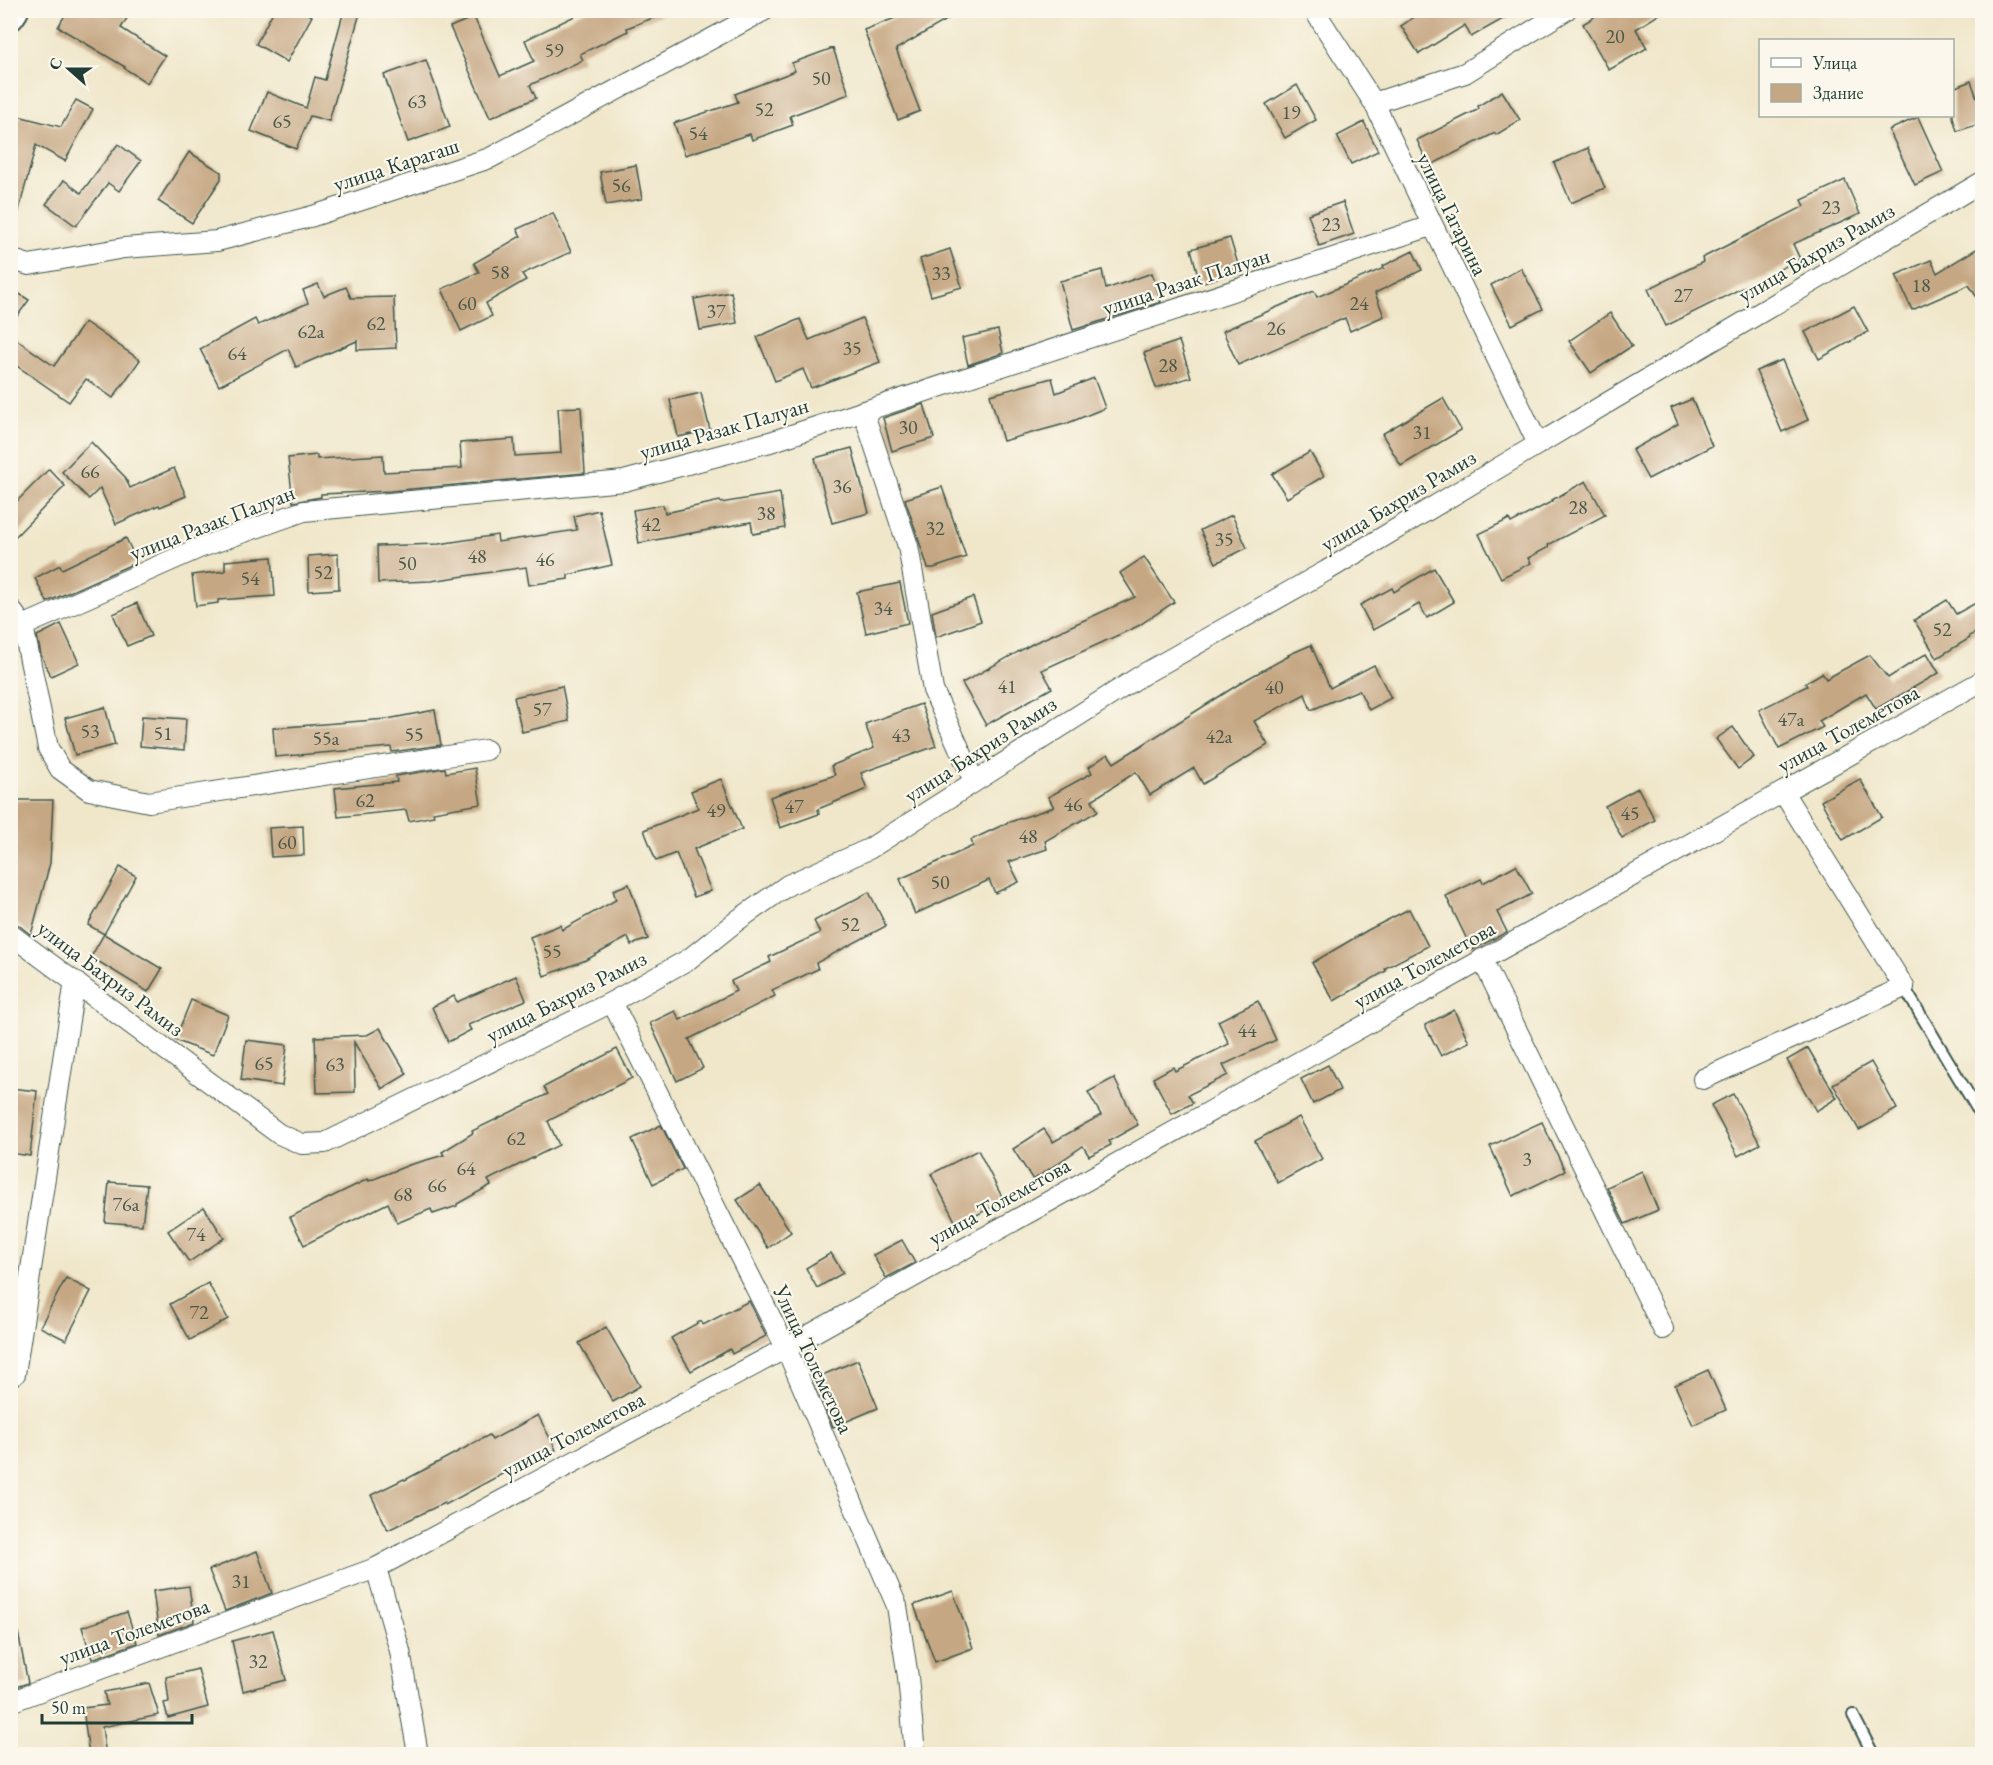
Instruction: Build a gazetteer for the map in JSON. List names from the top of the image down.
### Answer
{
  "streets": {
    "street": [
      "улица Карагаш",
      "улица Гагарина",
      "улица Бахриз Рамиз",
      "улица Разак Палуан",
      "улица Толеметова",
      "Улица Толеметова"
    ]
  },
  "crossings": [
    ["улица Гагарина", "улица Бахриз Рамиз"],
    ["улица Гагарина", "улица Разак Палуан"],
    ["улица Бахриз Рамиз", "Улица Толеметова"],
    ["улица Толеметова", "Улица Толеметова"]
  ],
  "house_numbers": [
    "20",
    "59",
    "50",
    "63",
    "52",
    "19",
    "65",
    "54",
    "56",
    "23",
    "23",
    "58",
    "33",
    "18",
    "27",
    "60",
    "24",
    "37",
    "62",
    "26",
    "62а",
    "35",
    "64",
    "28",
    "30",
    "31",
    "66",
    "36",
    "28",
    "38",
    "42",
    "32",
    "35",
    "48",
    "46",
    "50",
    "52",
    "54",
    "34",
    "52",
    "41",
    "40",
    "57",
    "47а",
    "53",
    "51",
    "55",
    "43",
    "42а",
    "55а",
    "62",
    "46",
    "47",
    "49",
    "45",
    "48",
    "60",
    "50",
    "52",
    "55",
    "44",
    "65",
    "63",
    "62",
    "3",
    "64",
    "66",
    "68",
    "76а",
    "74",
    "72",
    "31",
    "32"
  ],
  "legend": ["Улица", "Здание"],
  "scale_bar": "50 m",
  "north": "left"
}
